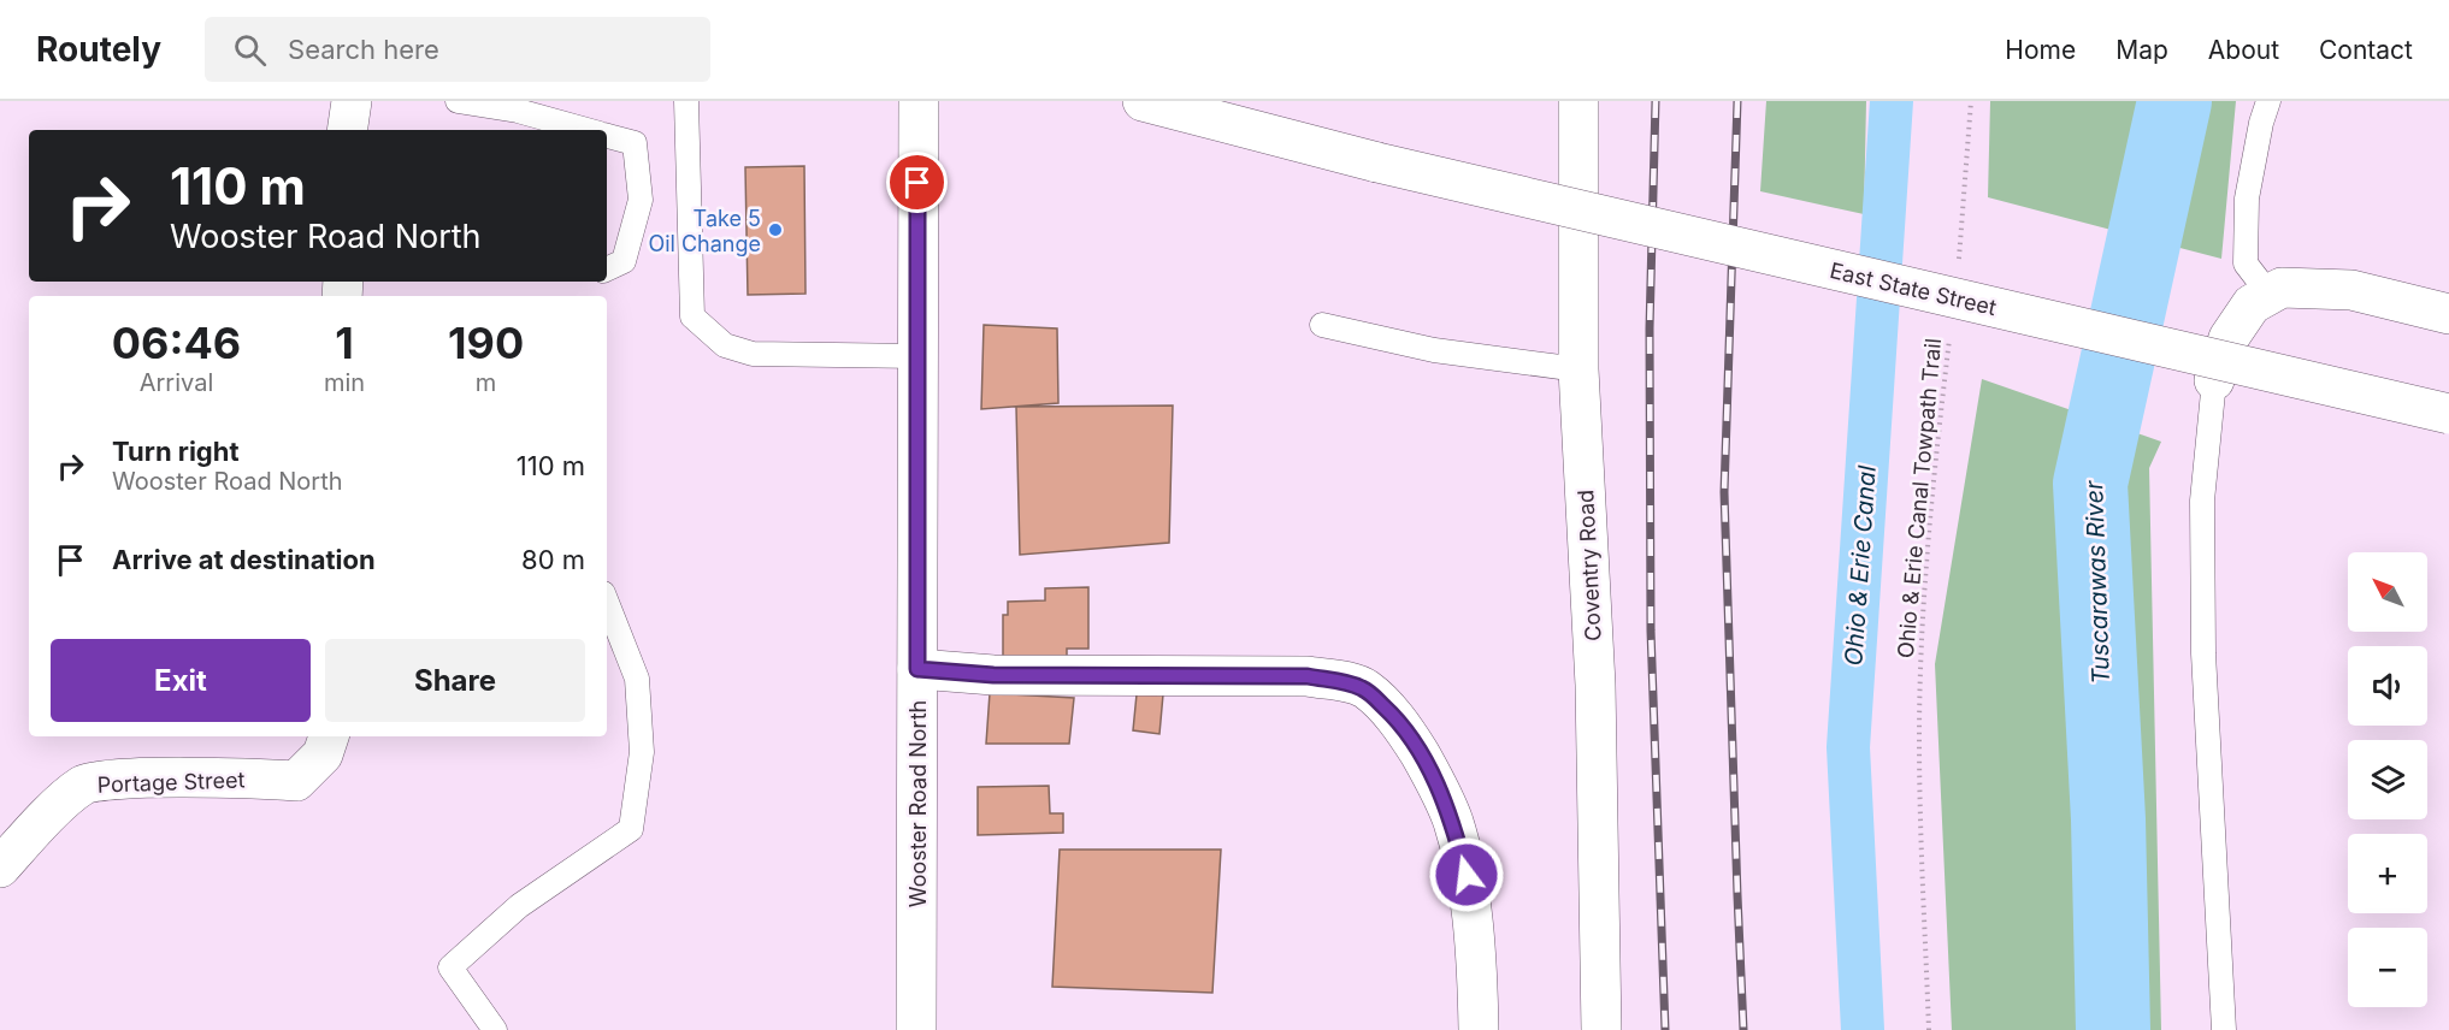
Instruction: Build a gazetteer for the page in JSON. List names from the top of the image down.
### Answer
{
  "streets": {
    "street": [
      "East State Street",
      "Coventry Road",
      "Portage Street",
      "Wooster Road North"
    ],
    "path": ["Ohio & Erie Canal Towpath Trail"]
  },
  "water": ["Ohio & Erie Canal", "Tuscarawas River"],
  "places": ["Take 5 Oil Change"],
  "north": "top left",
  "page": {
    "header": "Routely",
    "search": "Search here",
    "nav": [
      "Home",
      "Map",
      "About",
      "Contact"
    ],
    "turn": ["110 m", "Wooster Road North"],
    "eta": [
      "06:46",
      "Arrival",
      "1",
      "min",
      "190",
      "m"
    ],
    "list": [
      {
        "name": "Turn right",
        "note": "Wooster Road North",
        "value": "110 m"
      },
      {
        "name": "Arrive at destination",
        "value": "80 m"
      }
    ],
    "map_buttons": ["+", "−"],
    "buttons": ["Exit", "Share"]
  }
}
